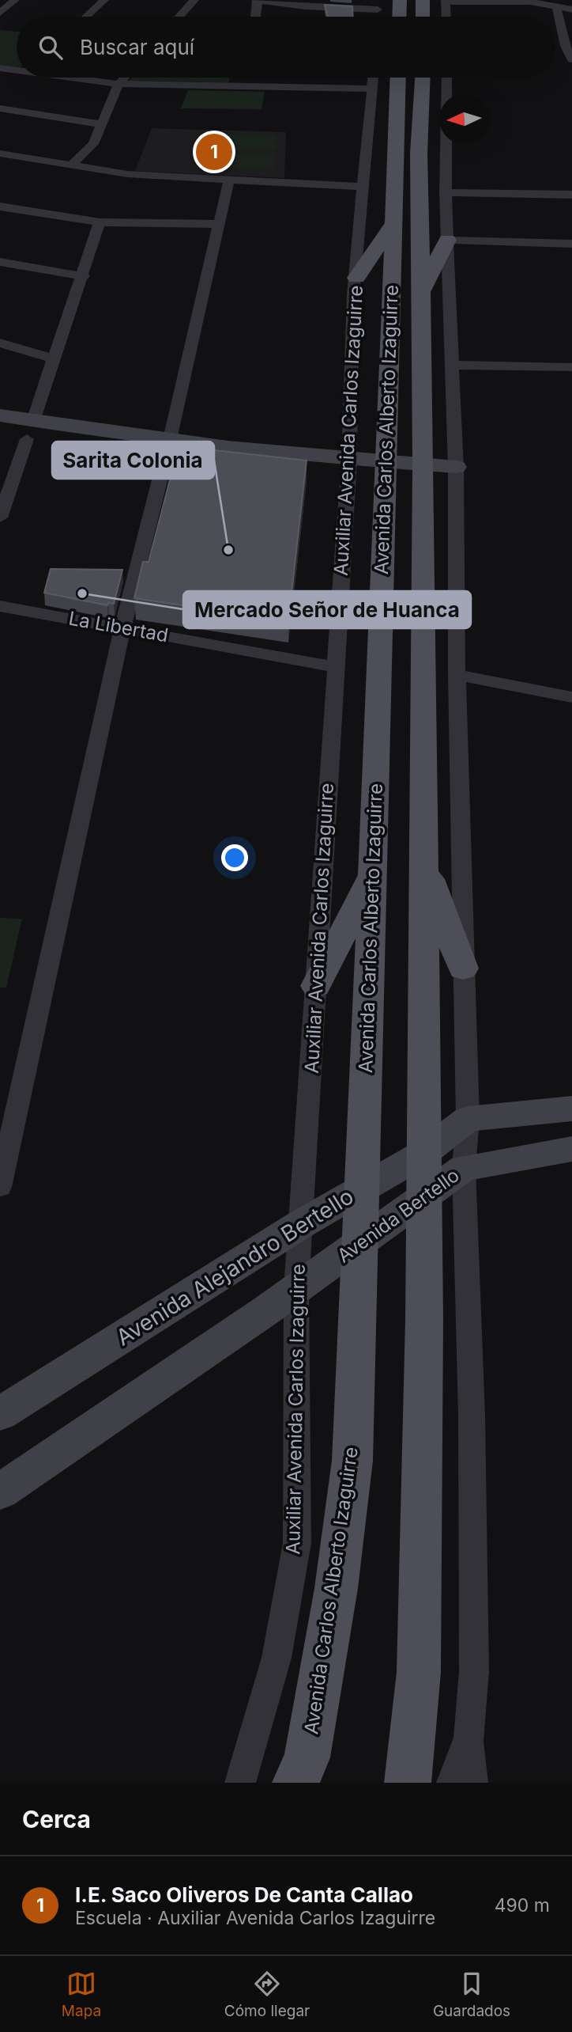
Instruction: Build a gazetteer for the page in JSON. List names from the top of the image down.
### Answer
{
  "streets": {
    "main road": ["Avenida Carlos Alberto Izaguirre", "Avenida Bertello", "Avenida Alejandro Bertello"],
    "street": ["Auxiliar Avenida Carlos Izaguirre", "La Libertad"]
  },
  "crossings": [
    ["Avenida Carlos Alberto Izaguirre", "Avenida Bertello"],
    ["Avenida Carlos Alberto Izaguirre", "Avenida Alejandro Bertello"],
    ["Auxiliar Avenida Carlos Izaguirre", "La Libertad"],
    ["Auxiliar Avenida Carlos Izaguirre", "Avenida Bertello"],
    ["Auxiliar Avenida Carlos Izaguirre", "Avenida Alejandro Bertello"]
  ],
  "places": ["Sarita Colonia", "Mercado Señor de Huanca"],
  "north": "left",
  "page": {
    "search": "Buscar aquí",
    "pins": "1",
    "heading": "Cerca",
    "list": [
      {
        "mark": "1",
        "name": "I.E. Saco Oliveros De Canta Callao",
        "note": "Escuela · Auxiliar Avenida Carlos Izaguirre",
        "value": "490 m"
      }
    ],
    "nav": ["Mapa", "Cómo llegar", "Guardados"]
  }
}
